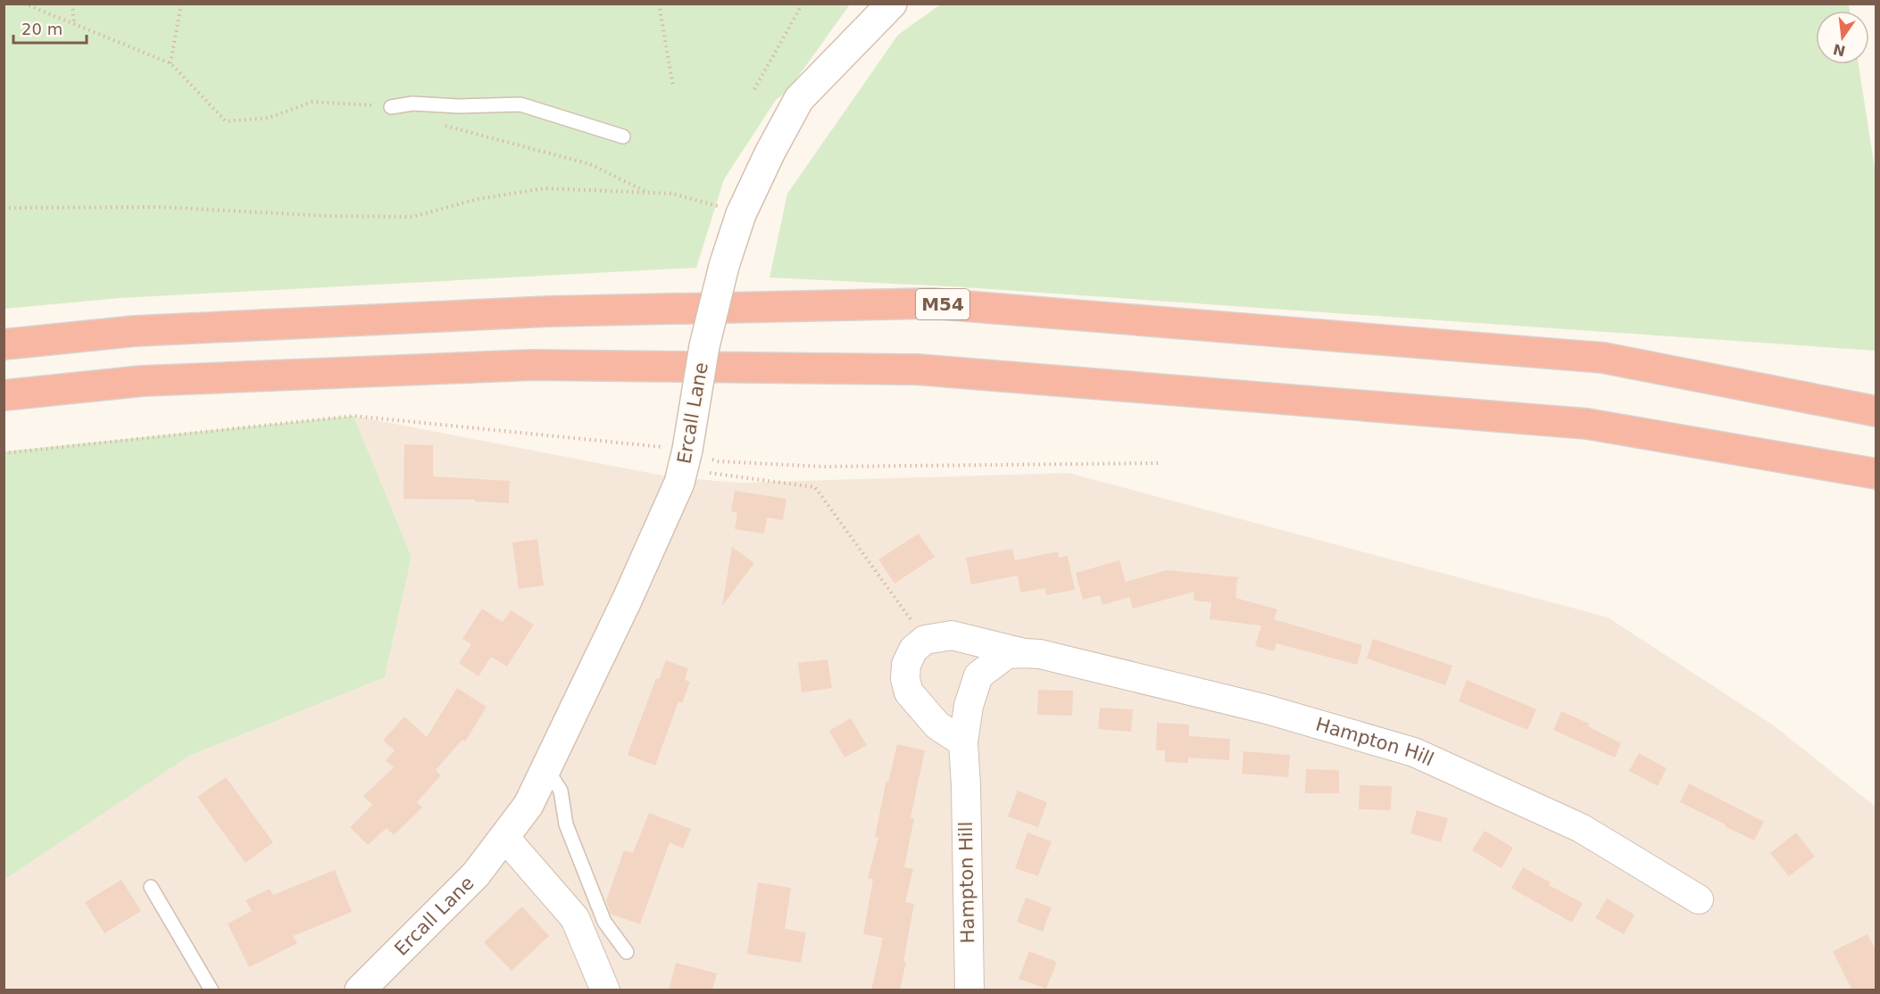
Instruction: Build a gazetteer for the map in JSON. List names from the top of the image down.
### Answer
{
  "streets": {
    "highway": ["M54"],
    "street": ["Ercall Lane", "Hampton Hill"]
  },
  "scale_bar": "20 m",
  "north": "bottom"
}
